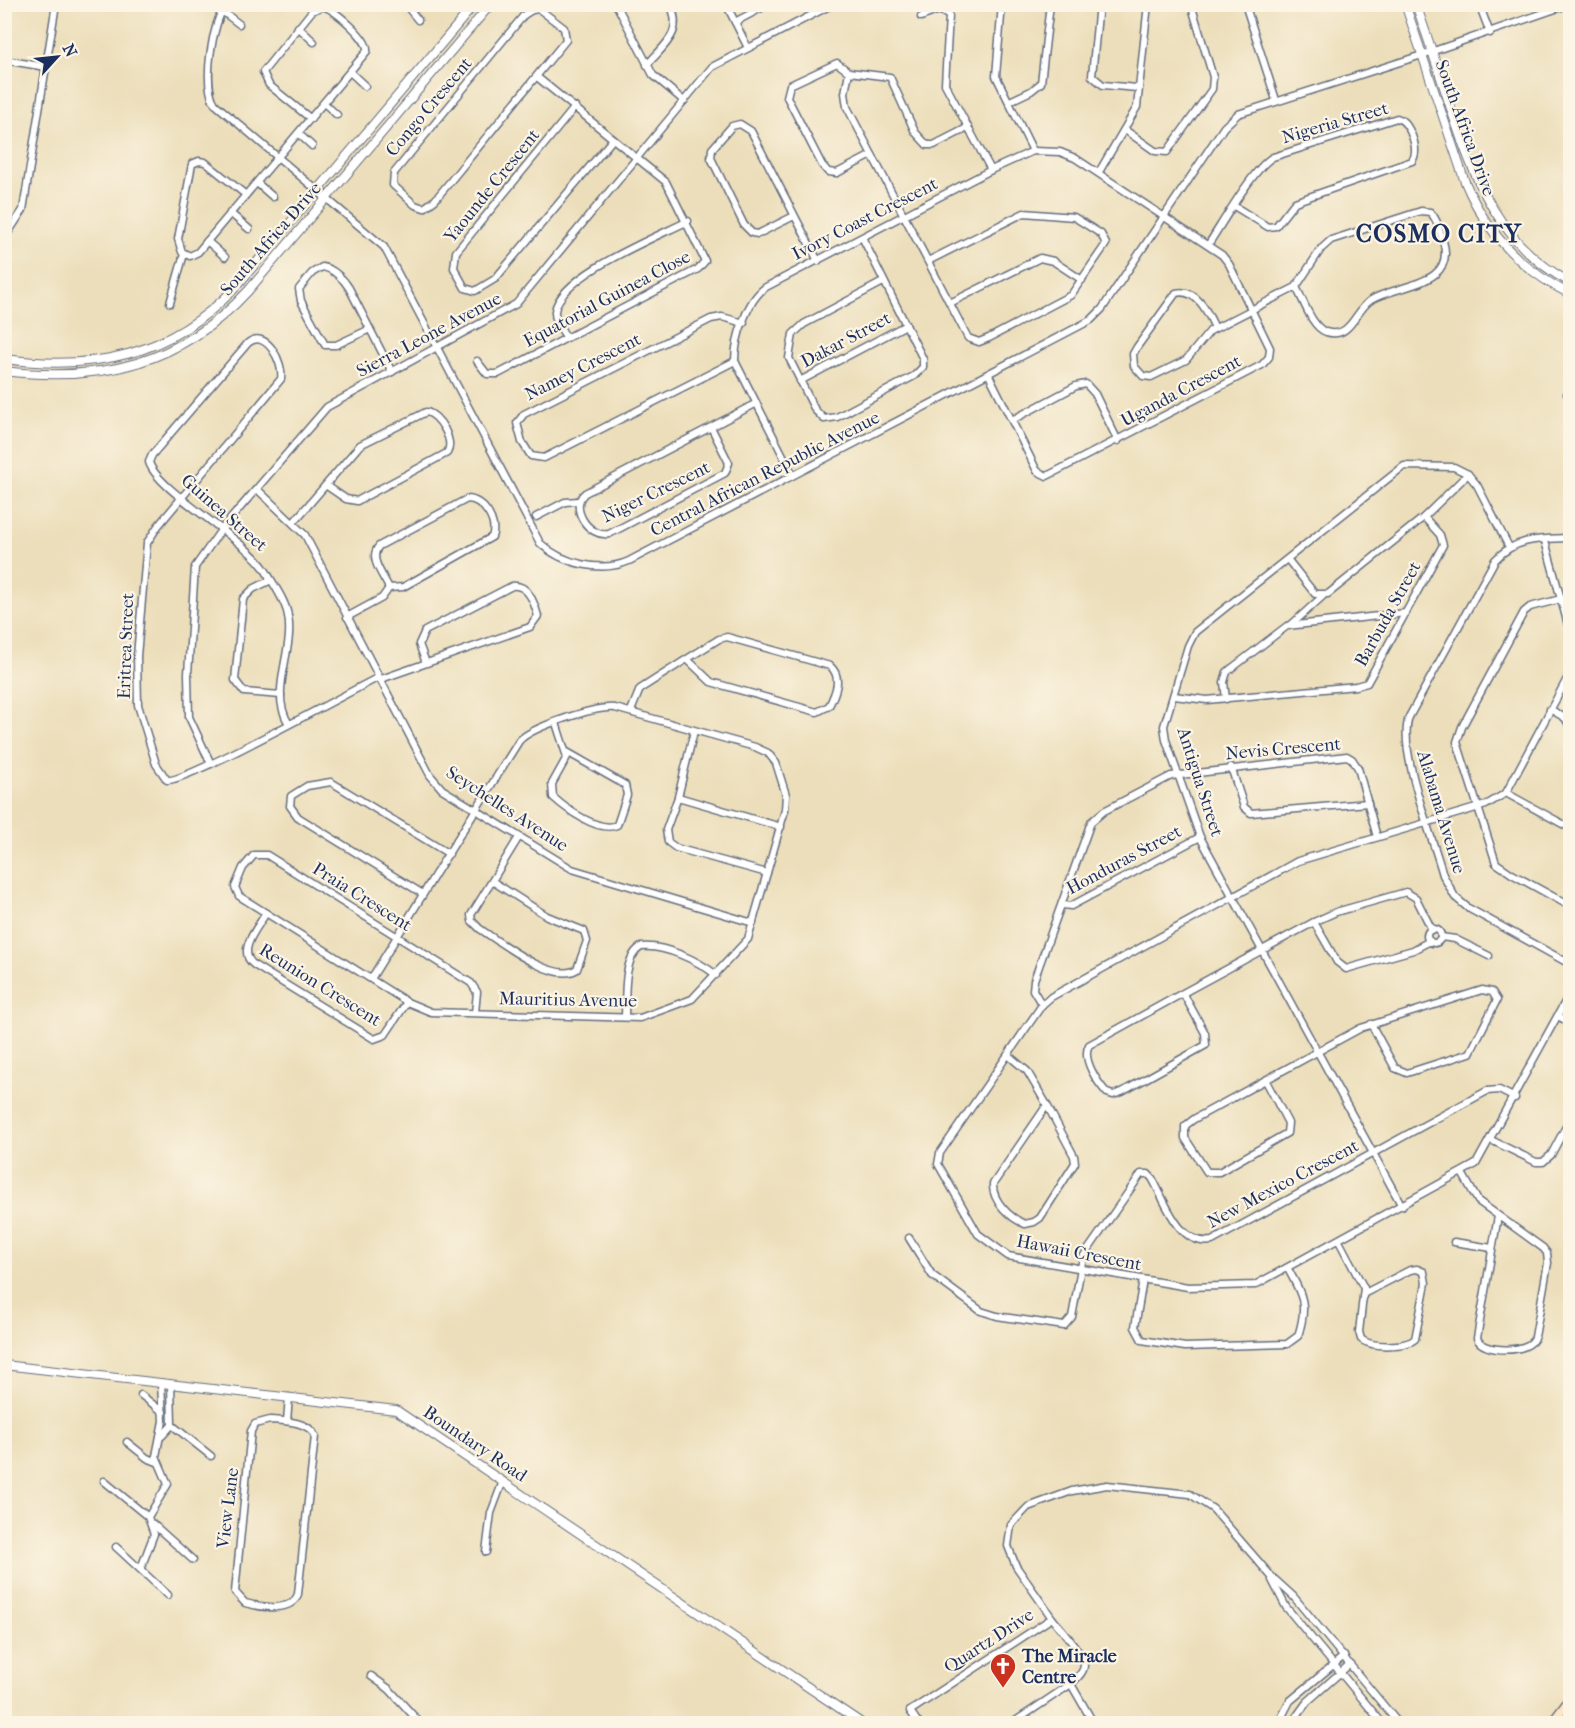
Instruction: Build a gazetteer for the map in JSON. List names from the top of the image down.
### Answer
{
  "streets": {
    "street": [
      "Congo Crescent",
      "Nigeria Street",
      "South Africa Drive",
      "Yaounde Crescent",
      "Ivory Coast Crescent",
      "Equatorial Guinea Close",
      "Sierra Leone Avenue",
      "Dakar Street",
      "Namey Crescent",
      "Uganda Crescent",
      "Central African Republic Avenue",
      "Niger Crescent",
      "Guinea Street",
      "Barbuda Street",
      "Eritrea Street",
      "Nevis Crescent",
      "Antigua Street",
      "Seychelles Avenue",
      "Alabama Avenue",
      "Honduras Street",
      "Praia Crescent",
      "Reunion Crescent",
      "Mauritius Avenue",
      "New Mexico Crescent",
      "Hawaii Crescent",
      "Boundary Road",
      "View Lane",
      "Quartz Drive"
    ]
  },
  "crossings": [
    ["Congo Crescent", "Equatorial Guinea Close"],
    ["Nigeria Street", "Uganda Crescent"],
    ["South Africa Drive", "Central African Republic Avenue"],
    ["Yaounde Crescent", "Equatorial Guinea Close"],
    ["Ivory Coast Crescent", "Namey Crescent"],
    ["Ivory Coast Crescent", "Uganda Crescent"],
    ["Ivory Coast Crescent", "Central African Republic Avenue"],
    ["Equatorial Guinea Close", "Sierra Leone Avenue"],
    ["Sierra Leone Avenue", "Central African Republic Avenue"],
    ["Sierra Leone Avenue", "Guinea Street"],
    ["Sierra Leone Avenue", "Eritrea Street"],
    ["Sierra Leone Avenue", "Seychelles Avenue"],
    ["Uganda Crescent", "Central African Republic Avenue"],
    ["Guinea Street", "Eritrea Street"],
    ["Barbuda Street", "Antigua Street"],
    ["Eritrea Street", "Seychelles Avenue"],
    ["Nevis Crescent", "Antigua Street"],
    ["Nevis Crescent", "Honduras Street"],
    ["Nevis Crescent", "Hawaii Crescent"],
    ["Antigua Street", "Honduras Street"],
    ["Antigua Street", "New Mexico Crescent"],
    ["Antigua Street", "Hawaii Crescent"],
    ["Seychelles Avenue", "Mauritius Avenue"],
    ["Alabama Avenue", "Hawaii Crescent"],
    ["Praia Crescent", "Mauritius Avenue"],
    ["Reunion Crescent", "Mauritius Avenue"],
    ["New Mexico Crescent", "Hawaii Crescent"]
  ],
  "districts": ["COSMO CITY"],
  "places": {
    "church": ["The Miracle Centre"]
  },
  "north": "top right"
}
